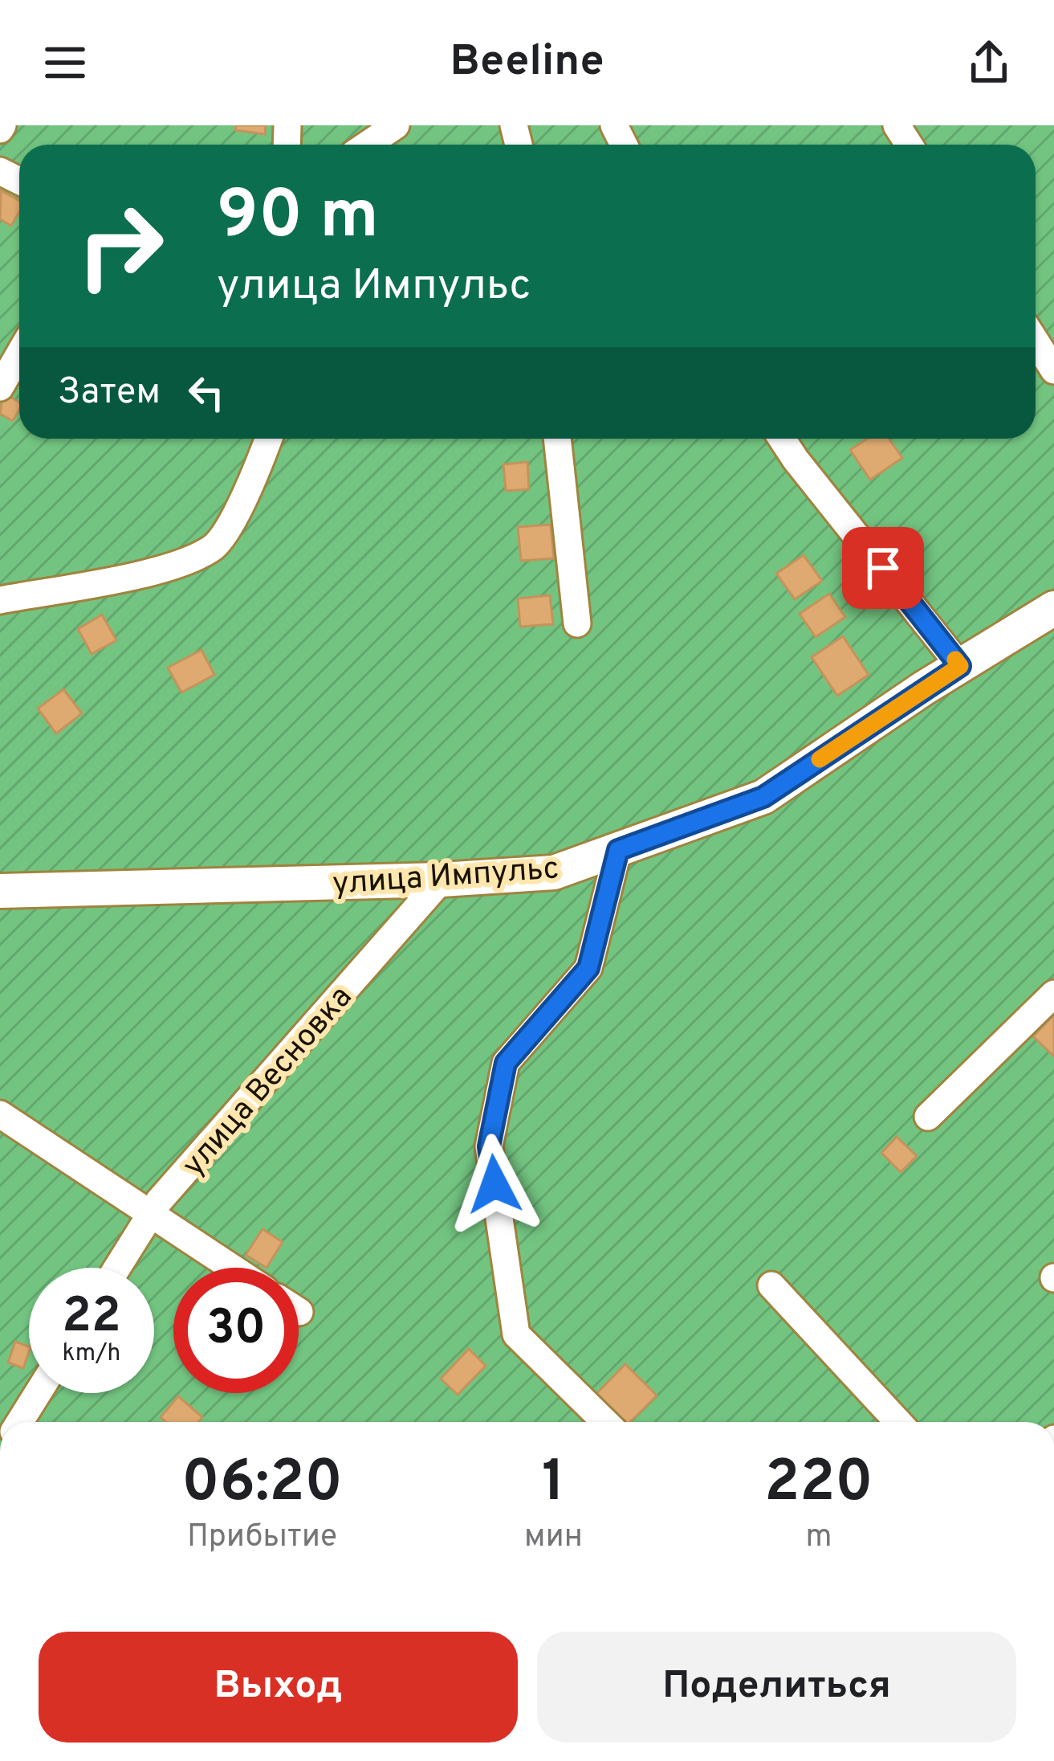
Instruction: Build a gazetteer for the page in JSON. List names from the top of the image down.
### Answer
{
  "streets": {
    "street": ["улица Импульс", "улица Весновка"]
  },
  "crossings": [
    ["улица Импульс", "улица Весновка"]
  ],
  "page": {
    "header": "Beeline",
    "turn": ["90 m", "улица Импульс"],
    "then": "Затем",
    "speed": "22 km/h",
    "limit": "30",
    "eta": [
      "06:20",
      "Прибытие",
      "1",
      "мин",
      "220",
      "m"
    ],
    "buttons": ["Выход", "Поделиться"]
  }
}
